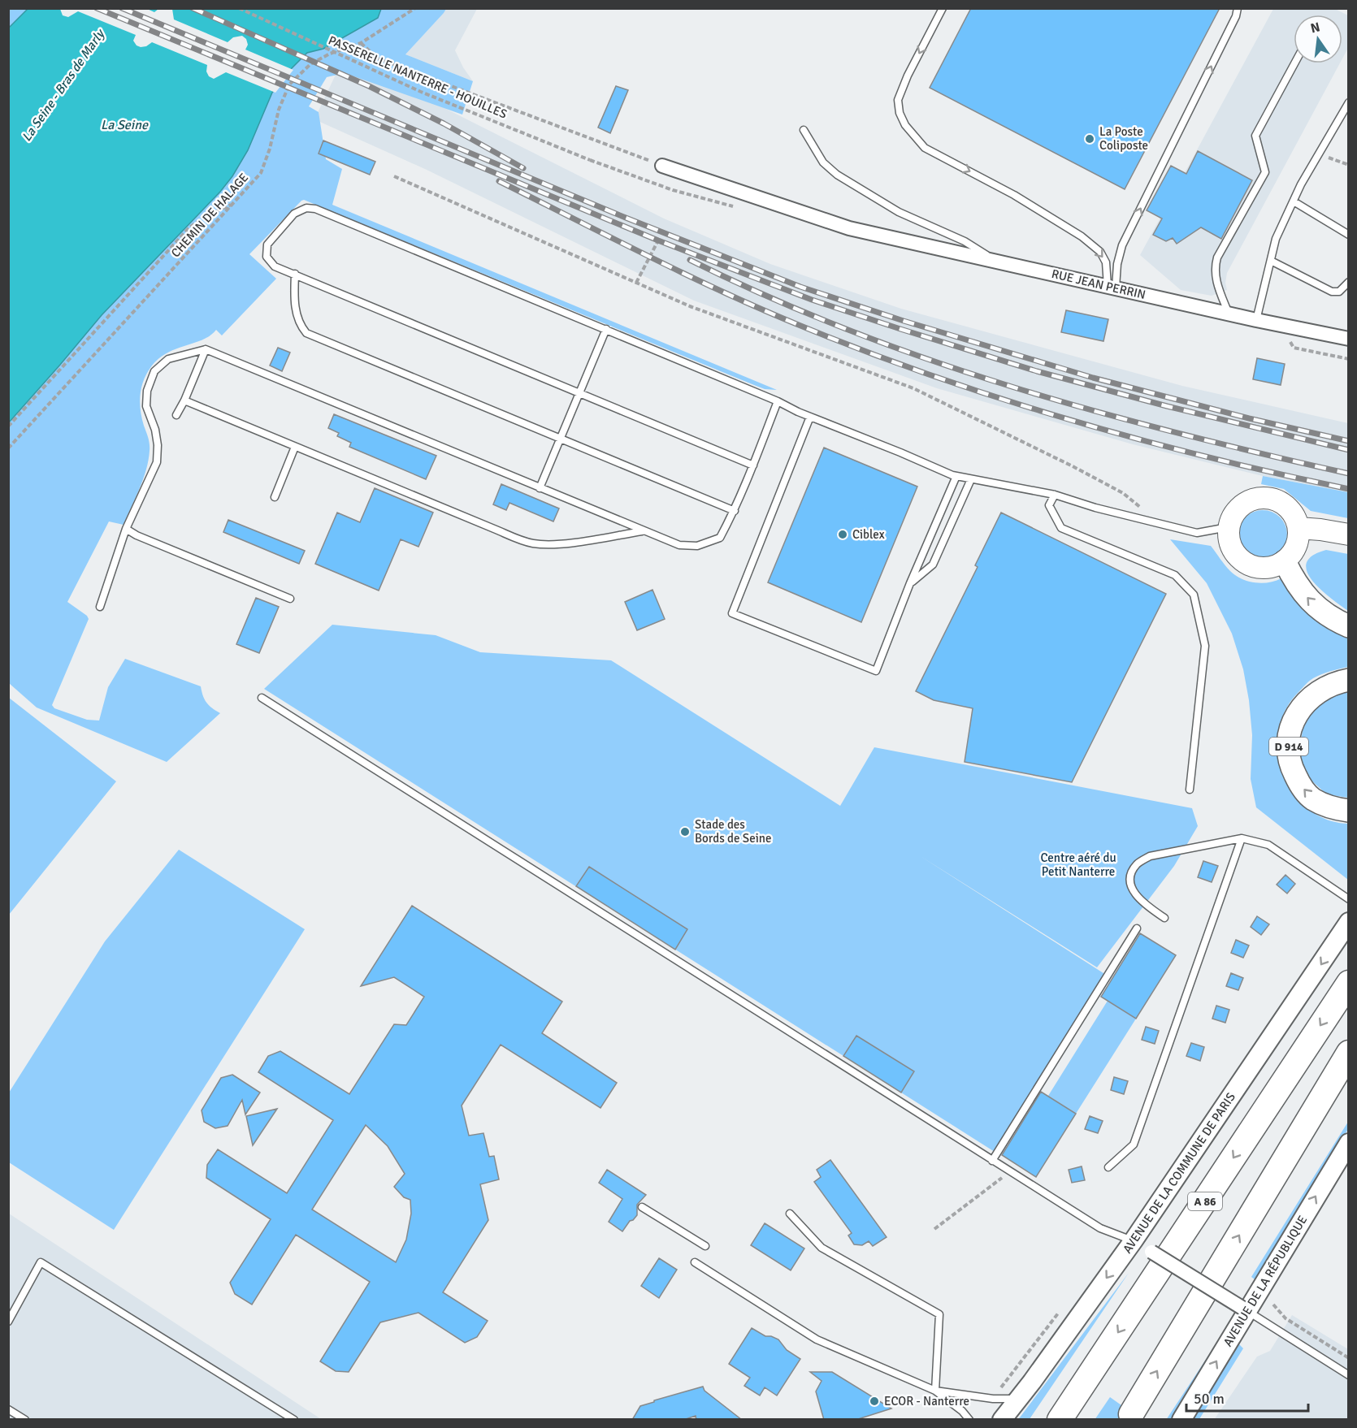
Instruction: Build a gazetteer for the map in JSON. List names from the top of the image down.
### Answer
{
  "streets": {
    "highway": ["D 914", "A 86"],
    "main road": ["AVENUE DE LA COMMUNE DE PARIS", "AVENUE DE LA RÉPUBLIQUE"],
    "street": ["RUE JEAN PERRIN"],
    "path": ["PASSERELLE NANTERRE - HOUILLES", "CHEMIN DE HALAGE"]
  },
  "one_way": ["AVENUE DE LA COMMUNE DE PARIS", "AVENUE DE LA RÉPUBLIQUE"],
  "water": ["La Seine - Bras de Marly", "La Seine"],
  "parks": ["Centre aéré du Petit Nanterre"],
  "places": [
    "La Poste Coliposte",
    "Ciblex",
    "Stade des Bords de Seine",
    "ECOR - Nanterre"
  ],
  "scale_bar": "50 m",
  "north": "top"
}
